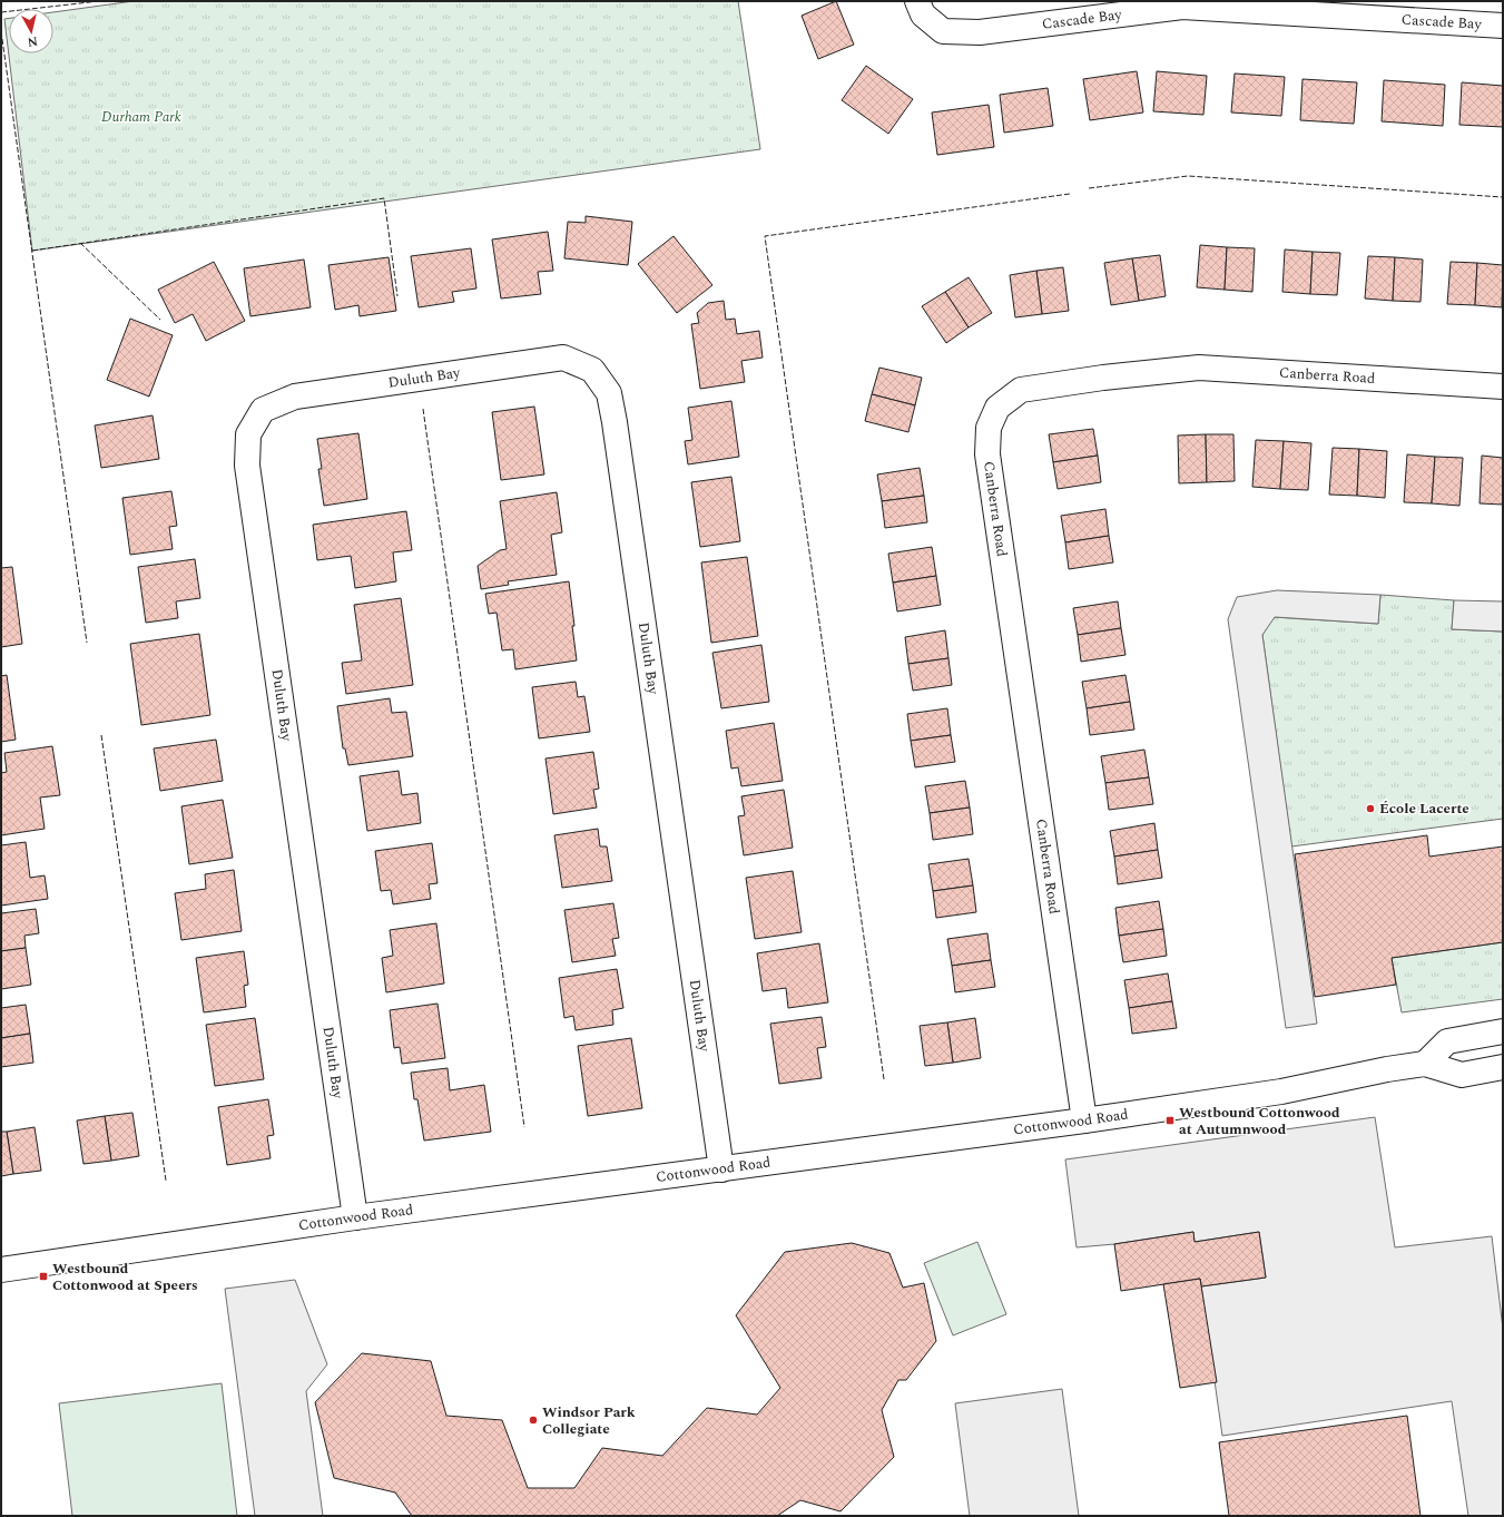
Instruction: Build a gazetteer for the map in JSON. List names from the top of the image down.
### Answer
{
  "streets": {
    "street": [
      "Cascade Bay",
      "Canberra Road",
      "Duluth Bay",
      "Cottonwood Road"
    ]
  },
  "crossings": [
    ["Canberra Road", "Cottonwood Road"],
    ["Duluth Bay", "Cottonwood Road"]
  ],
  "parks": ["Durham Park"],
  "places": {
    "other": ["École Lacerte", "Windsor Park Collegiate"],
    "transit": ["Westbound Cottonwood at Autumnwood", "Westbound Cottonwood at Speers"]
  },
  "north": "bottom"
}
